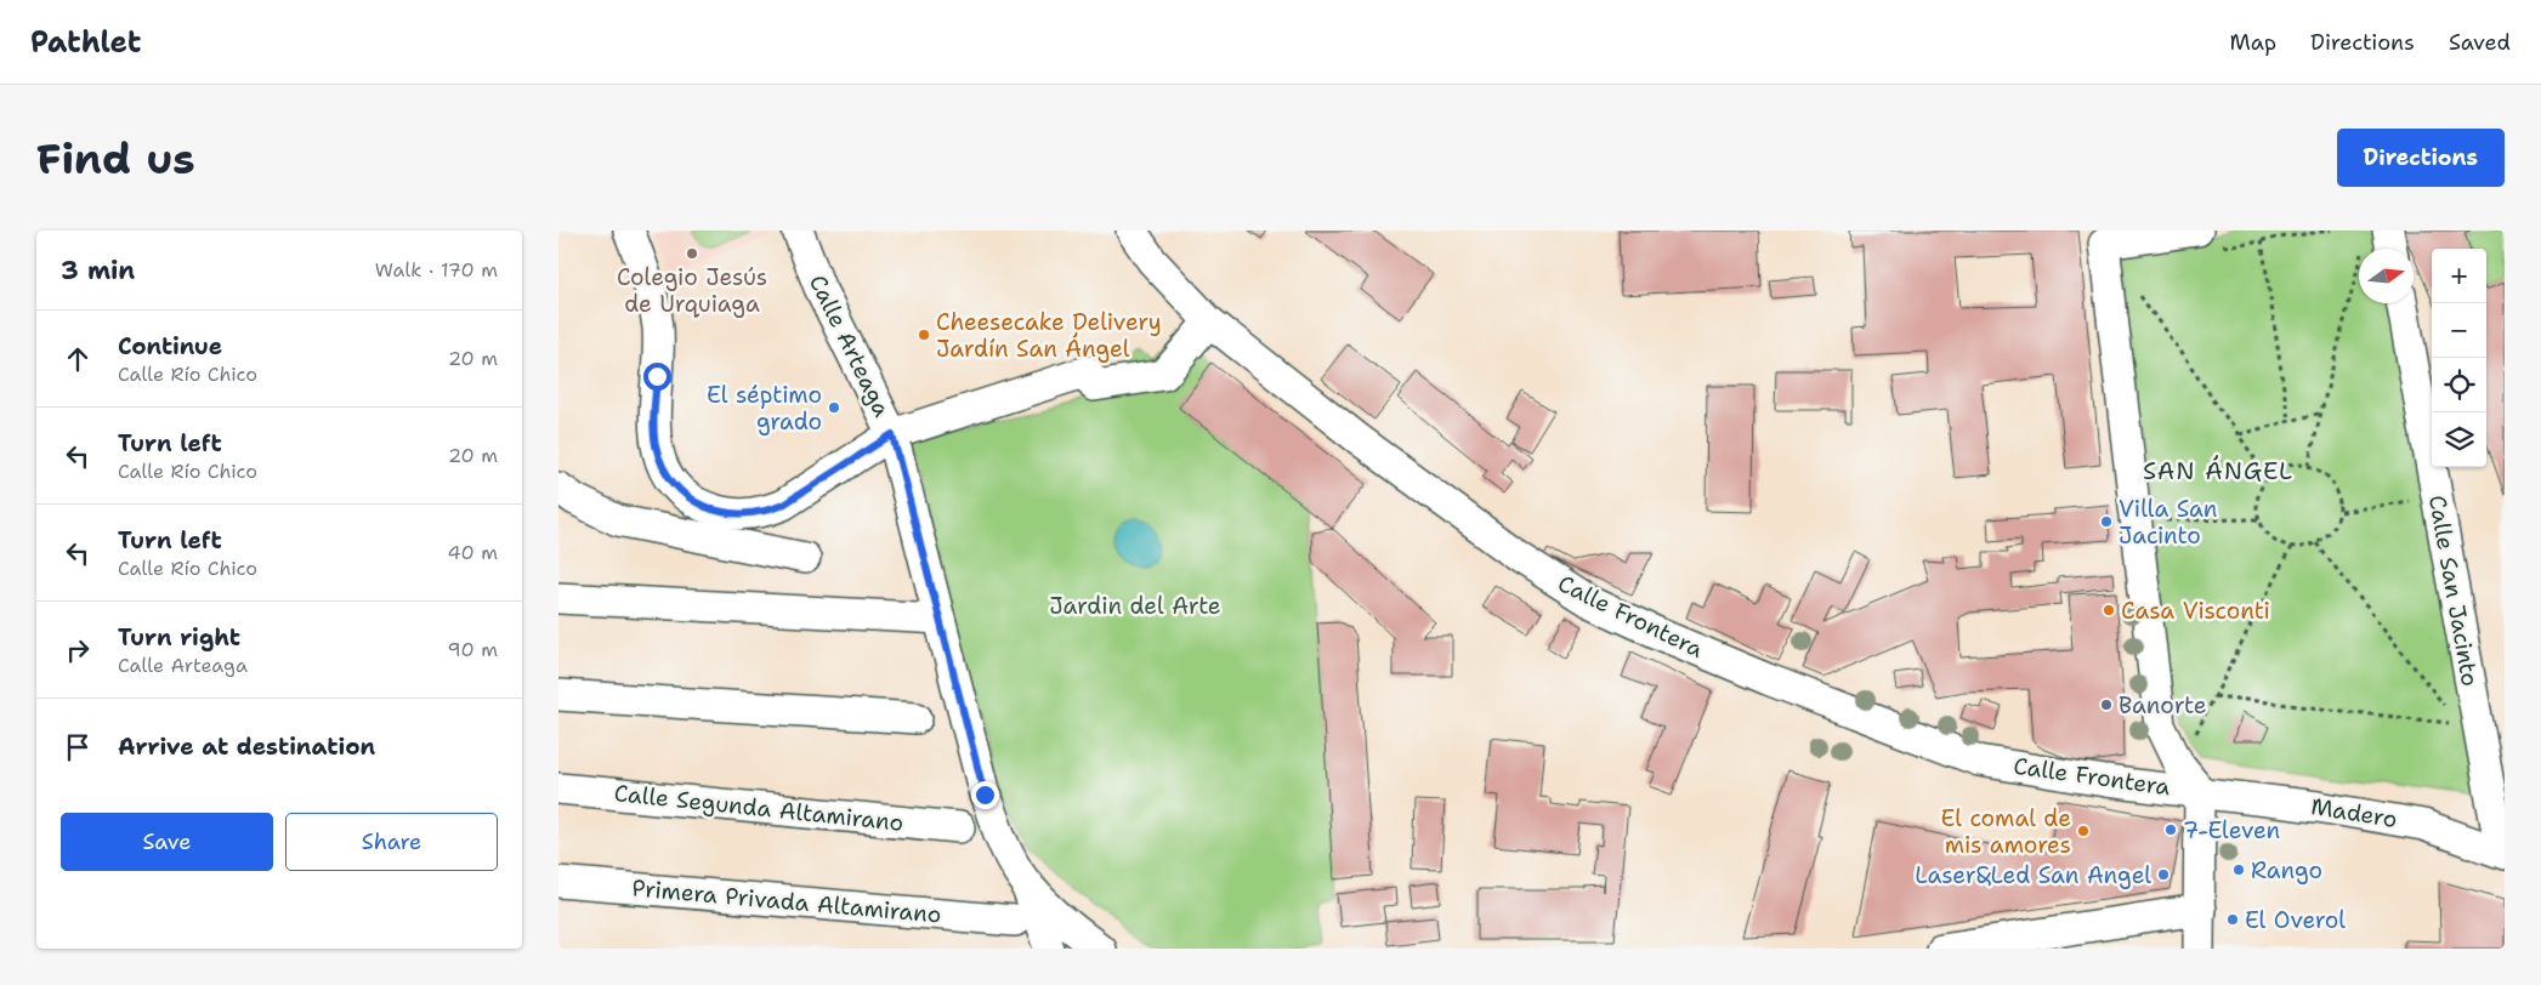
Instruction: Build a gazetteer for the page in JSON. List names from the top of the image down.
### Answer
{
  "streets": {
    "street": [
      "Calle Arteaga",
      "Calle San Jacinto",
      "Calle Frontera",
      "Calle Segunda Altamirano",
      "Madero",
      "Primera Privada Altamirano"
    ]
  },
  "crossings": [
    ["Calle San Jacinto", "Madero"],
    ["Calle Frontera", "Madero"]
  ],
  "districts": ["SAN ÁNGEL"],
  "parks": ["Jardin del Arte"],
  "places": [
    "Colegio Jesús de Urquiaga",
    "Cheesecake Delivery Jardín San Ángel",
    "El séptimo grado",
    "Villa San Jacinto",
    "Casa Visconti",
    "Banorte",
    "7-Eleven",
    "El comal de mis amores",
    "Rango",
    "Laser&Led San Angel",
    "El Overol"
  ],
  "north": "right",
  "page": {
    "header": "Pathlet",
    "nav": ["Map", "Directions", "Saved"],
    "buttons": [
      "Directions",
      ["Save", "Share"]
    ],
    "title": "Find us",
    "heading": ["3 min", "Walk · 170 m"],
    "map_buttons": ["+", "−"],
    "list": [
      ["Continue", "Calle Río Chico", "20 m"],
      ["Turn left", "Calle Río Chico", "20 m"],
      ["Turn left", "Calle Río Chico", "40 m"],
      ["Turn right", "Calle Arteaga", "90 m"],
      "Arrive at destination"
    ]
  }
}
